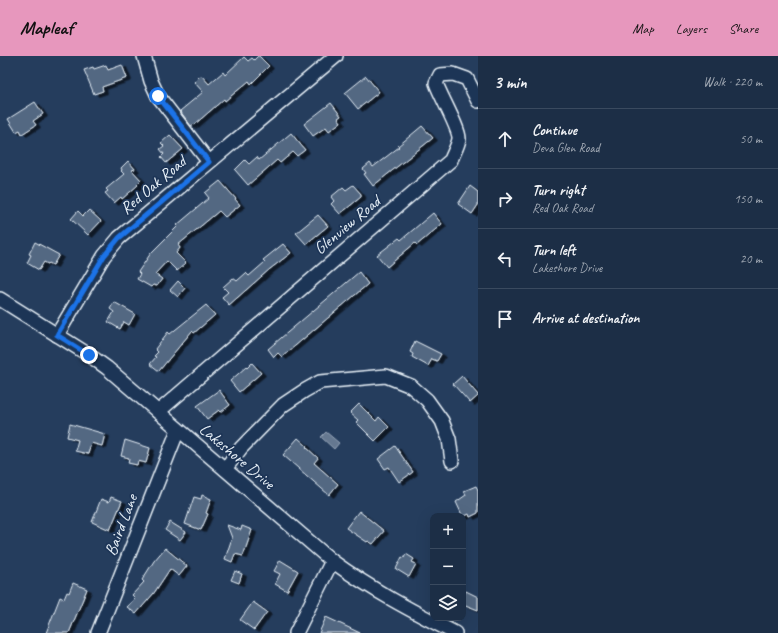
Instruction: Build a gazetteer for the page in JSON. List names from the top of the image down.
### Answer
{
  "streets": {
    "street": [
      "Red Oak Road",
      "Glenview Road",
      "Lakeshore Drive",
      "Baird Lane"
    ]
  },
  "crossings": [
    ["Red Oak Road", "Lakeshore Drive"],
    ["Glenview Road", "Lakeshore Drive"],
    ["Lakeshore Drive", "Baird Lane"]
  ],
  "page": {
    "header": "Mapleaf",
    "nav": ["Map", "Layers", "Share"],
    "heading": ["3 min", "Walk · 220 m"],
    "list": [
      ["Continue", "Deva Glen Road", "50 m"],
      ["Turn right", "Red Oak Road", "150 m"],
      ["Turn left", "Lakeshore Drive", "20 m"],
      "Arrive at destination"
    ],
    "map_buttons": ["+", "−"]
  }
}
